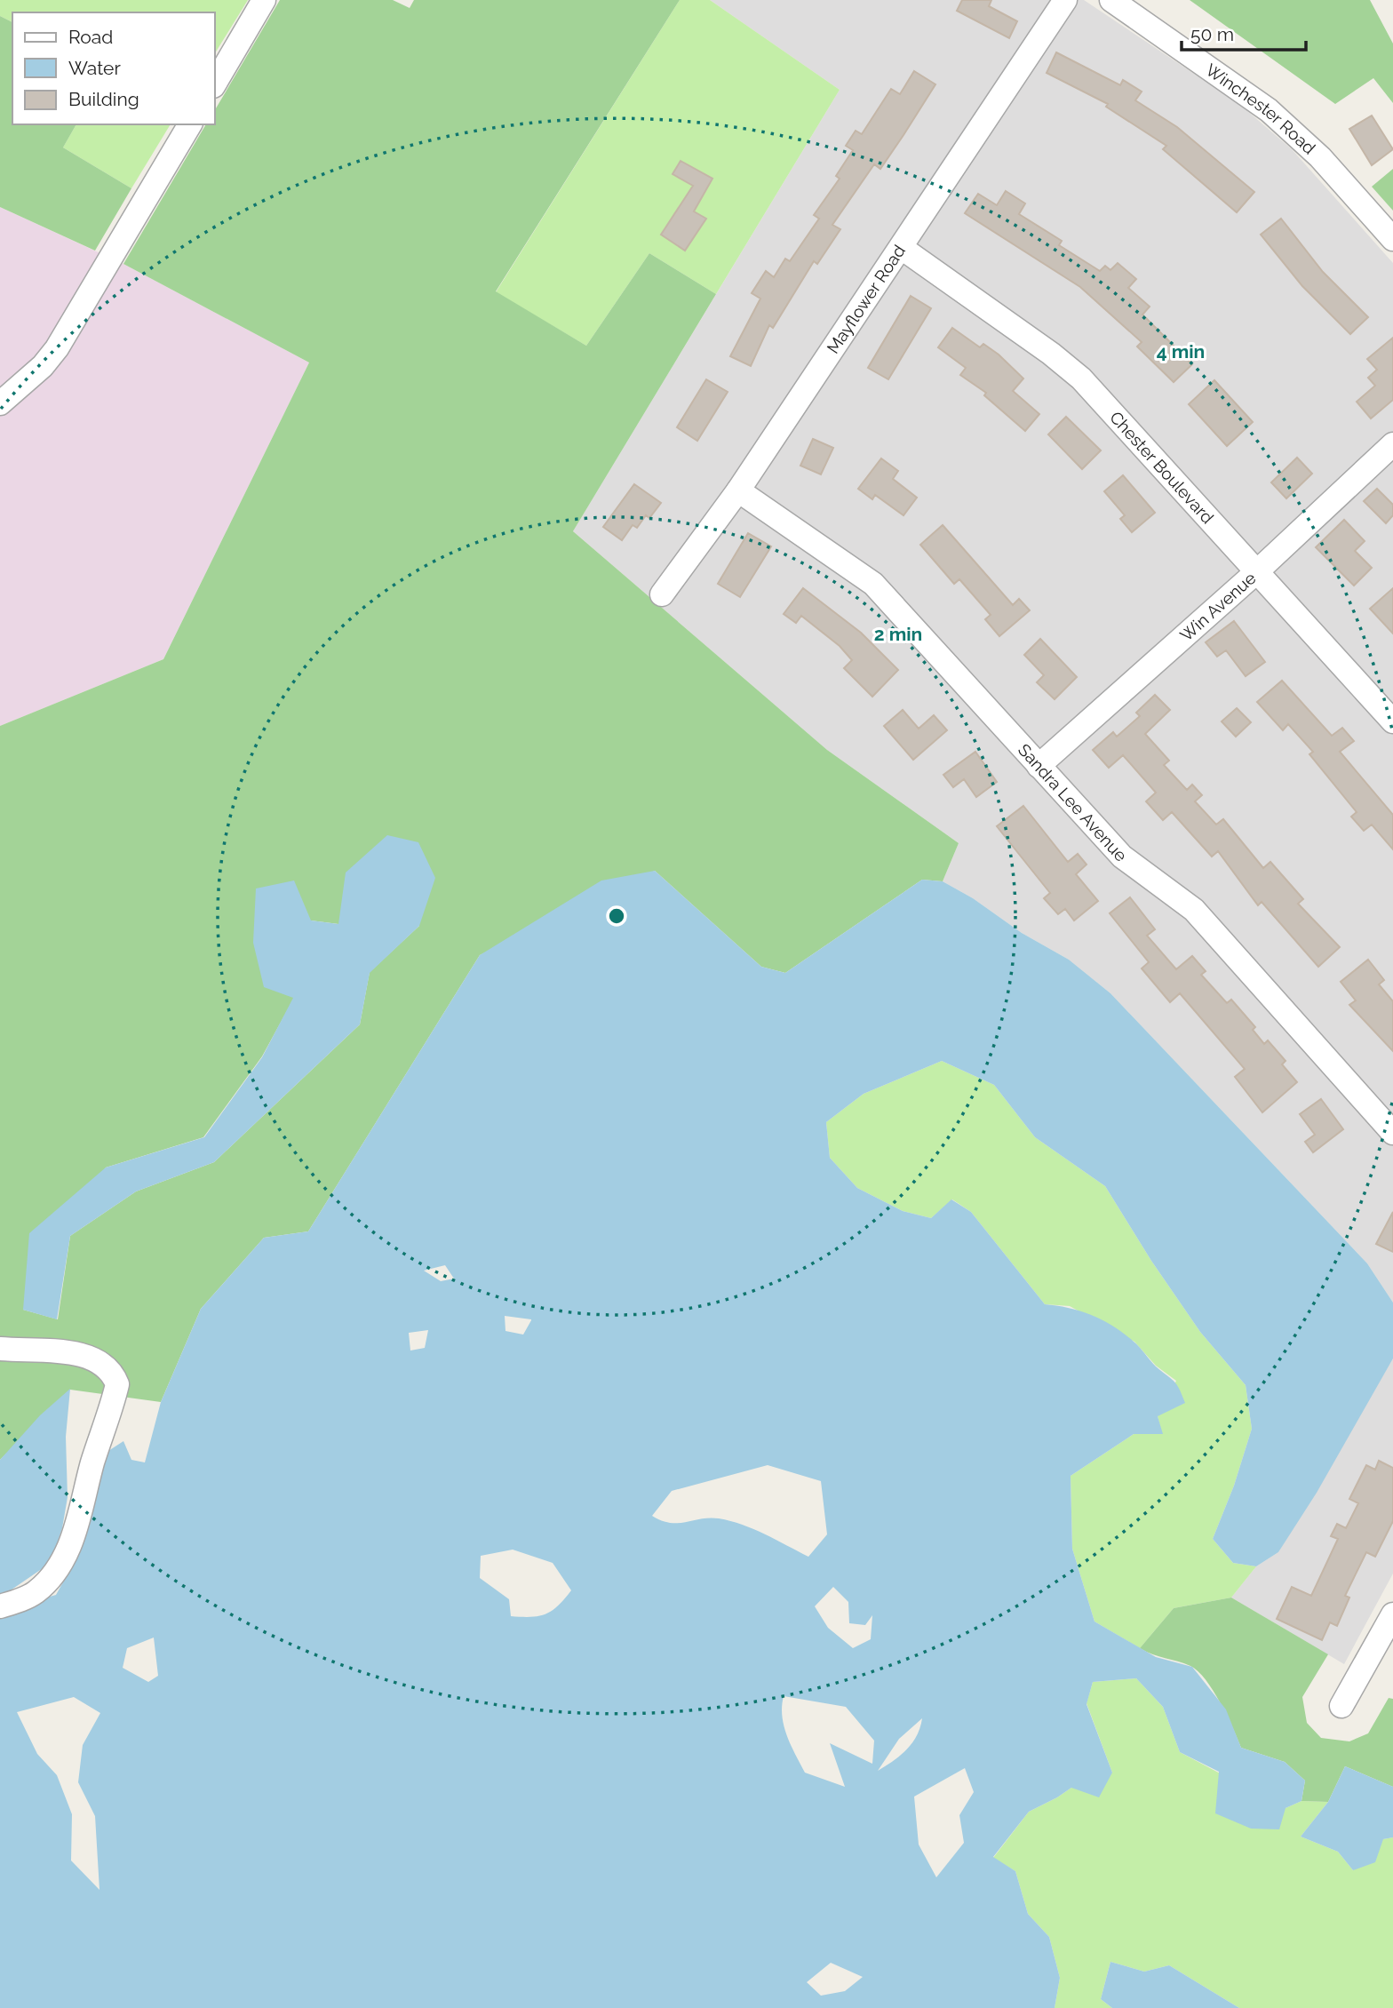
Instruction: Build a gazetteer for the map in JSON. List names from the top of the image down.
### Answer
{
  "streets": {
    "street": [
      "Winchester Road",
      "Mayflower Road",
      "Chester Boulevard",
      "Win Avenue",
      "Sandra Lee Avenue"
    ]
  },
  "crossings": [
    ["Mayflower Road", "Chester Boulevard"],
    ["Mayflower Road", "Sandra Lee Avenue"],
    ["Chester Boulevard", "Win Avenue"],
    ["Win Avenue", "Sandra Lee Avenue"]
  ],
  "legend": ["Road", "Water", "Building"],
  "scale_bar": "50 m",
  "rings": ["4 min", "2 min"]
}
